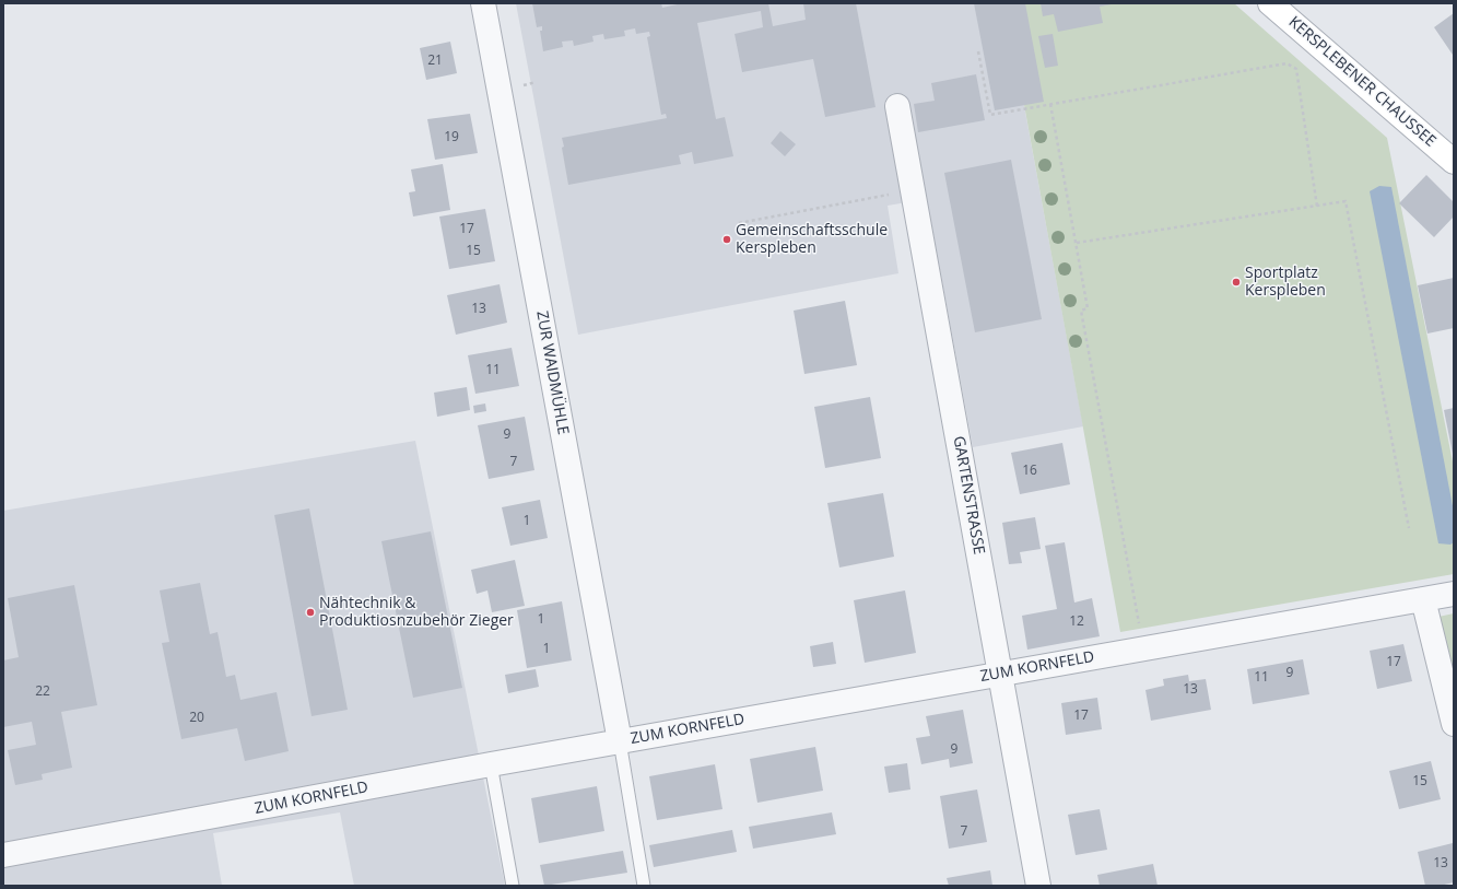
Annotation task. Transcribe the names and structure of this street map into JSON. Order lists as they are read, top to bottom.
{
  "streets": {
    "main road": ["KERSPLEBENER CHAUSSEE"],
    "street": ["ZUR WAIDMÜHLE", "GARTENSTRASSE", "ZUM KORNFELD"]
  },
  "crossings": [
    ["ZUR WAIDMÜHLE", "ZUM KORNFELD"],
    ["GARTENSTRASSE", "ZUM KORNFELD"]
  ],
  "places": ["Gemeinschaftsschule Kerspleben", "Sportplatz Kerspleben", "Nähtechnik & Produktiosnzubehör Zieger"],
  "house_numbers": [
    "21",
    "19",
    "17",
    "15",
    "13",
    "11",
    "9",
    "7",
    "16",
    "1",
    "1",
    "12",
    "1",
    "17",
    "9",
    "11",
    "13",
    "22",
    "17",
    "20",
    "9",
    "15",
    "7",
    "13"
  ]
}
